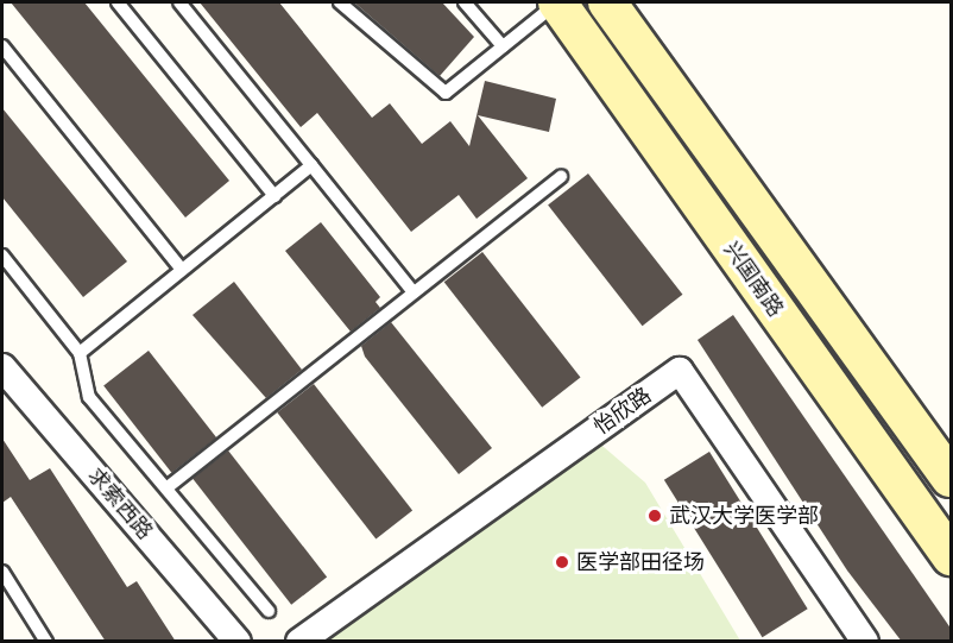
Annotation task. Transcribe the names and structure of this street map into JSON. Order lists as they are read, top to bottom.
{
  "streets": {
    "main road": ["兴国南路"],
    "street": ["怡欣路", "求索西路"]
  },
  "places": ["武汉大学医学部", "医学部田径场"]
}
